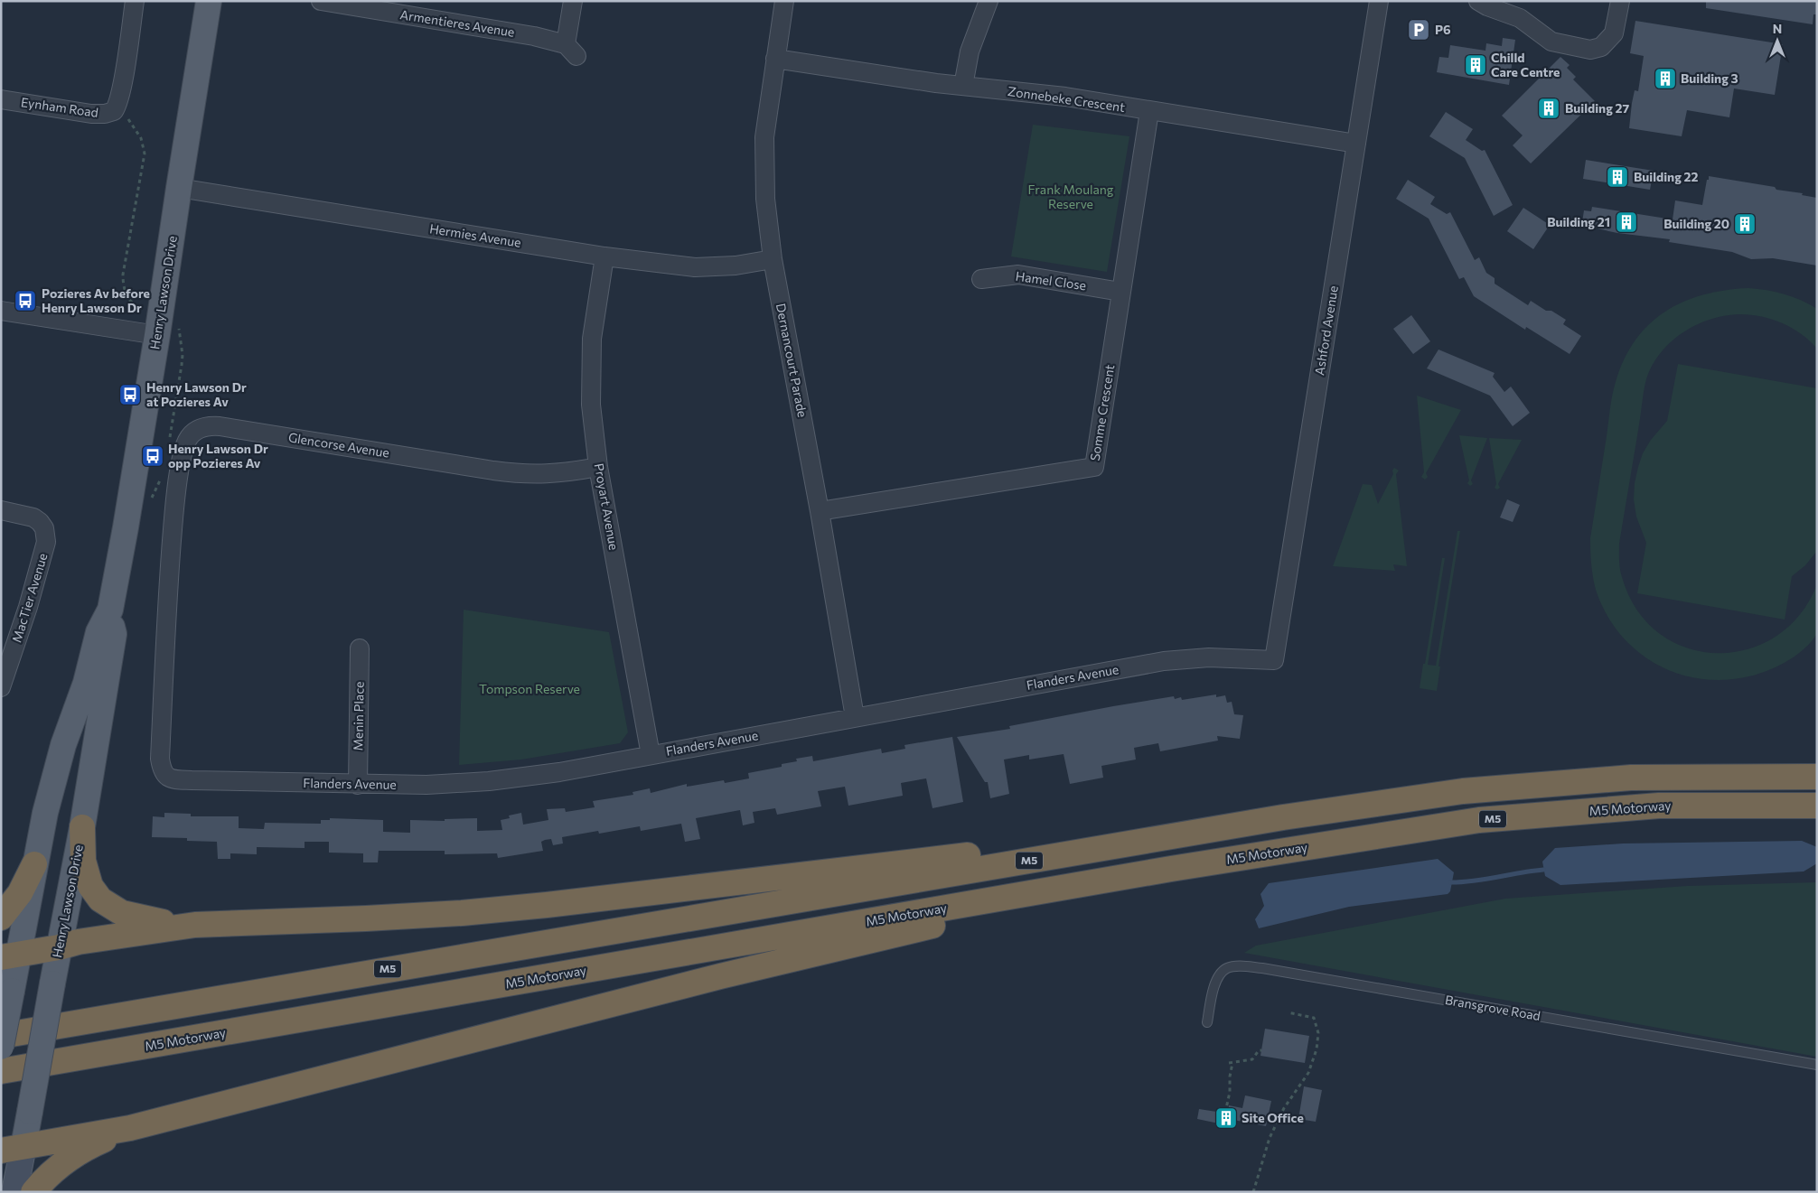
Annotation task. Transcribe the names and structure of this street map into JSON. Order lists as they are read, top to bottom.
{
  "streets": {
    "highway": ["M5 Motorway", "M5"],
    "main road": ["Henry Lawson Drive"],
    "street": [
      "Armentieres Avenue",
      "Zonnebeke Crescent",
      "Eynham Road",
      "Hermies Avenue",
      "Hamel Close",
      "Ashford Avenue",
      "Dernancourt Parade",
      "Somme Crescent",
      "Glencorse Avenue",
      "Proyart Avenue",
      "MacTier Avenue",
      "Flanders Avenue",
      "Menin Place"
    ],
    "lane": ["Bransgrove Road"]
  },
  "crossings": [
    ["Zonnebeke Crescent", "Ashford Avenue"],
    ["Zonnebeke Crescent", "Dernancourt Parade"],
    ["Zonnebeke Crescent", "Somme Crescent"],
    ["Hermies Avenue", "Henry Lawson Drive"],
    ["Hermies Avenue", "Dernancourt Parade"],
    ["Hermies Avenue", "Proyart Avenue"],
    ["Hamel Close", "Somme Crescent"],
    ["Ashford Avenue", "Flanders Avenue"],
    ["Dernancourt Parade", "Somme Crescent"],
    ["Dernancourt Parade", "Flanders Avenue"],
    ["Glencorse Avenue", "Proyart Avenue"],
    ["Glencorse Avenue", "Flanders Avenue"],
    ["Proyart Avenue", "Flanders Avenue"],
    ["Flanders Avenue", "Menin Place"]
  ],
  "parks": ["Frank Moulang Reserve", "Tompson Reserve"],
  "places": {
    "parking": ["P6"],
    "building": [
      "Chilld Care Centre",
      "Building 3",
      "Building 27",
      "Building 22",
      "Building 21",
      "Building 20",
      "Site Office"
    ],
    "bus stop": ["Pozieres Av before Henry Lawson Dr", "Henry Lawson Dr at Pozieres Av", "Henry Lawson Dr opp Pozieres Av"]
  },
  "north": "top"
}
